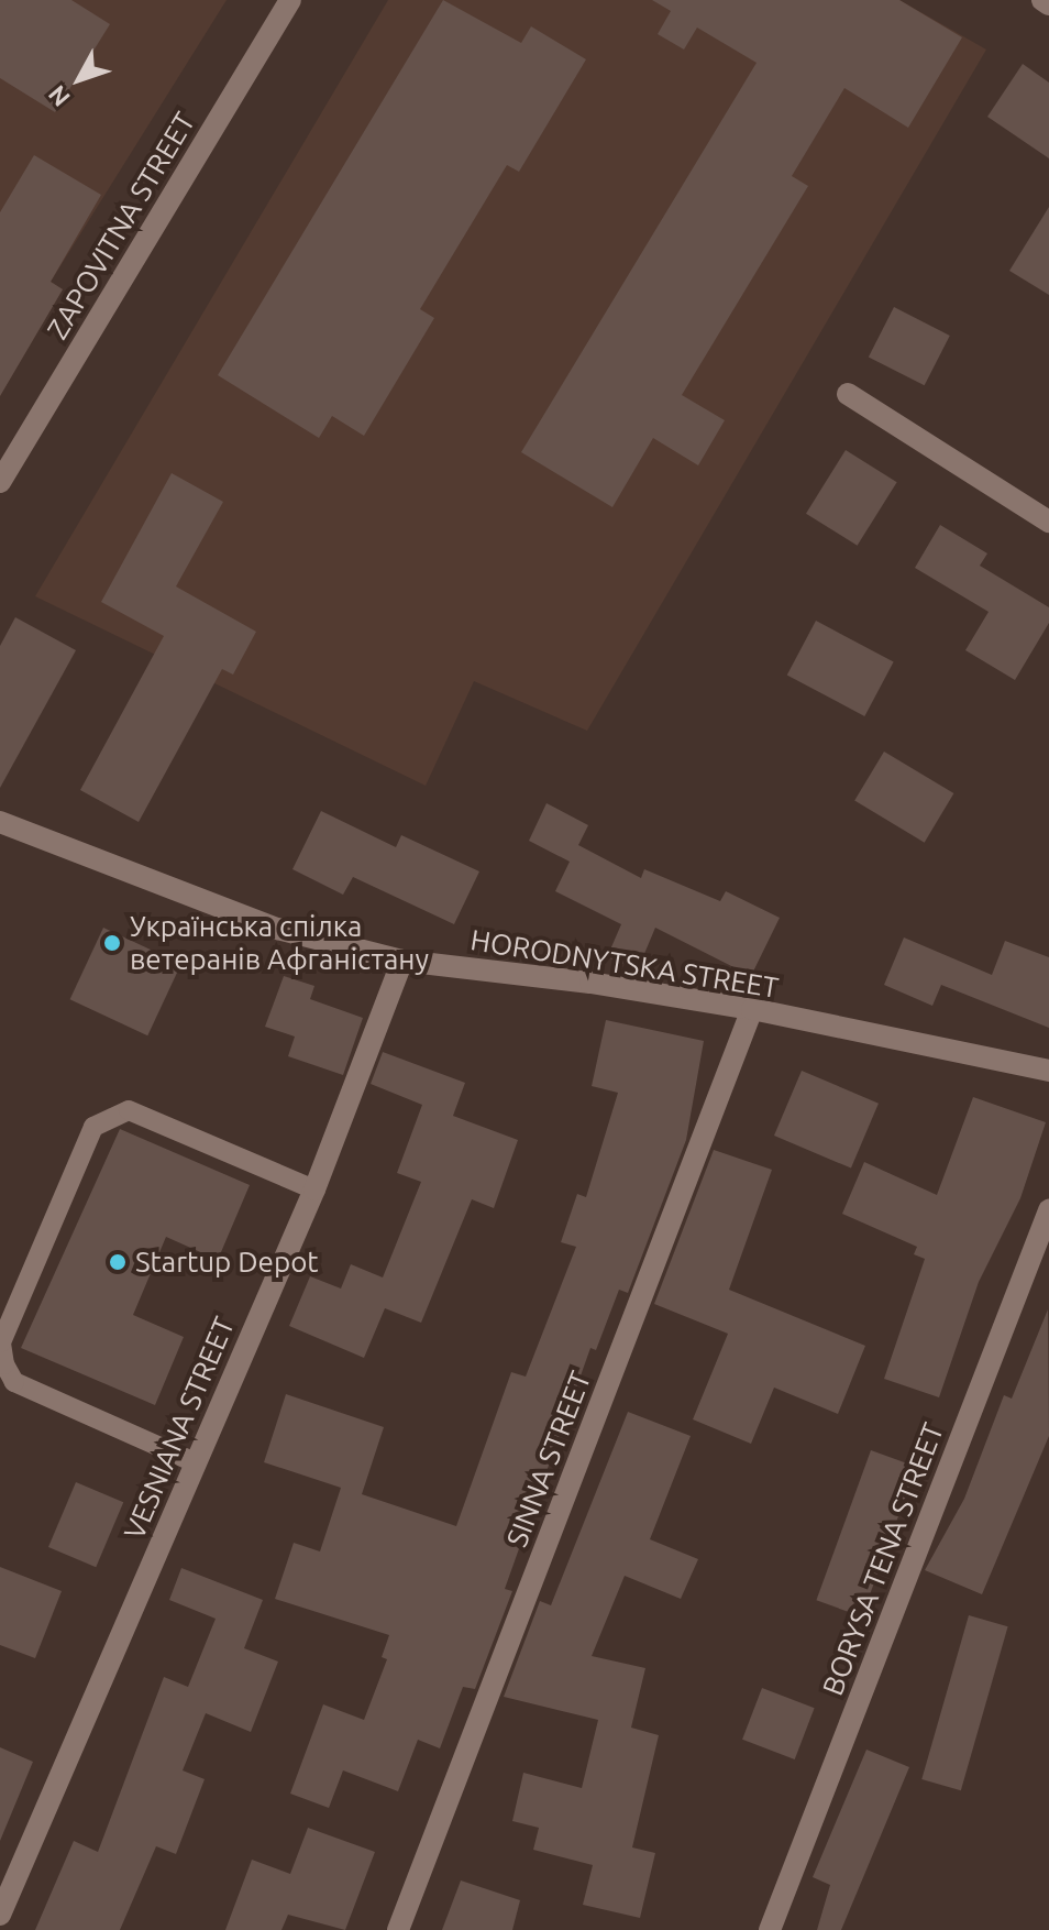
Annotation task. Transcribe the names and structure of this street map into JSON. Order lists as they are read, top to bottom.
{
  "streets": {
    "street": [
      "ZAPOVITNA STREET",
      "HORODNYTSKA STREET",
      "VESNIANA STREET",
      "SINNA STREET",
      "BORYSA TENA STREET"
    ]
  },
  "crossings": [
    ["HORODNYTSKA STREET", "VESNIANA STREET"],
    ["HORODNYTSKA STREET", "SINNA STREET"]
  ],
  "places": ["Українська спілка ветеранів Афганістану", "Startup Depot"],
  "north": "bottom left"
}
